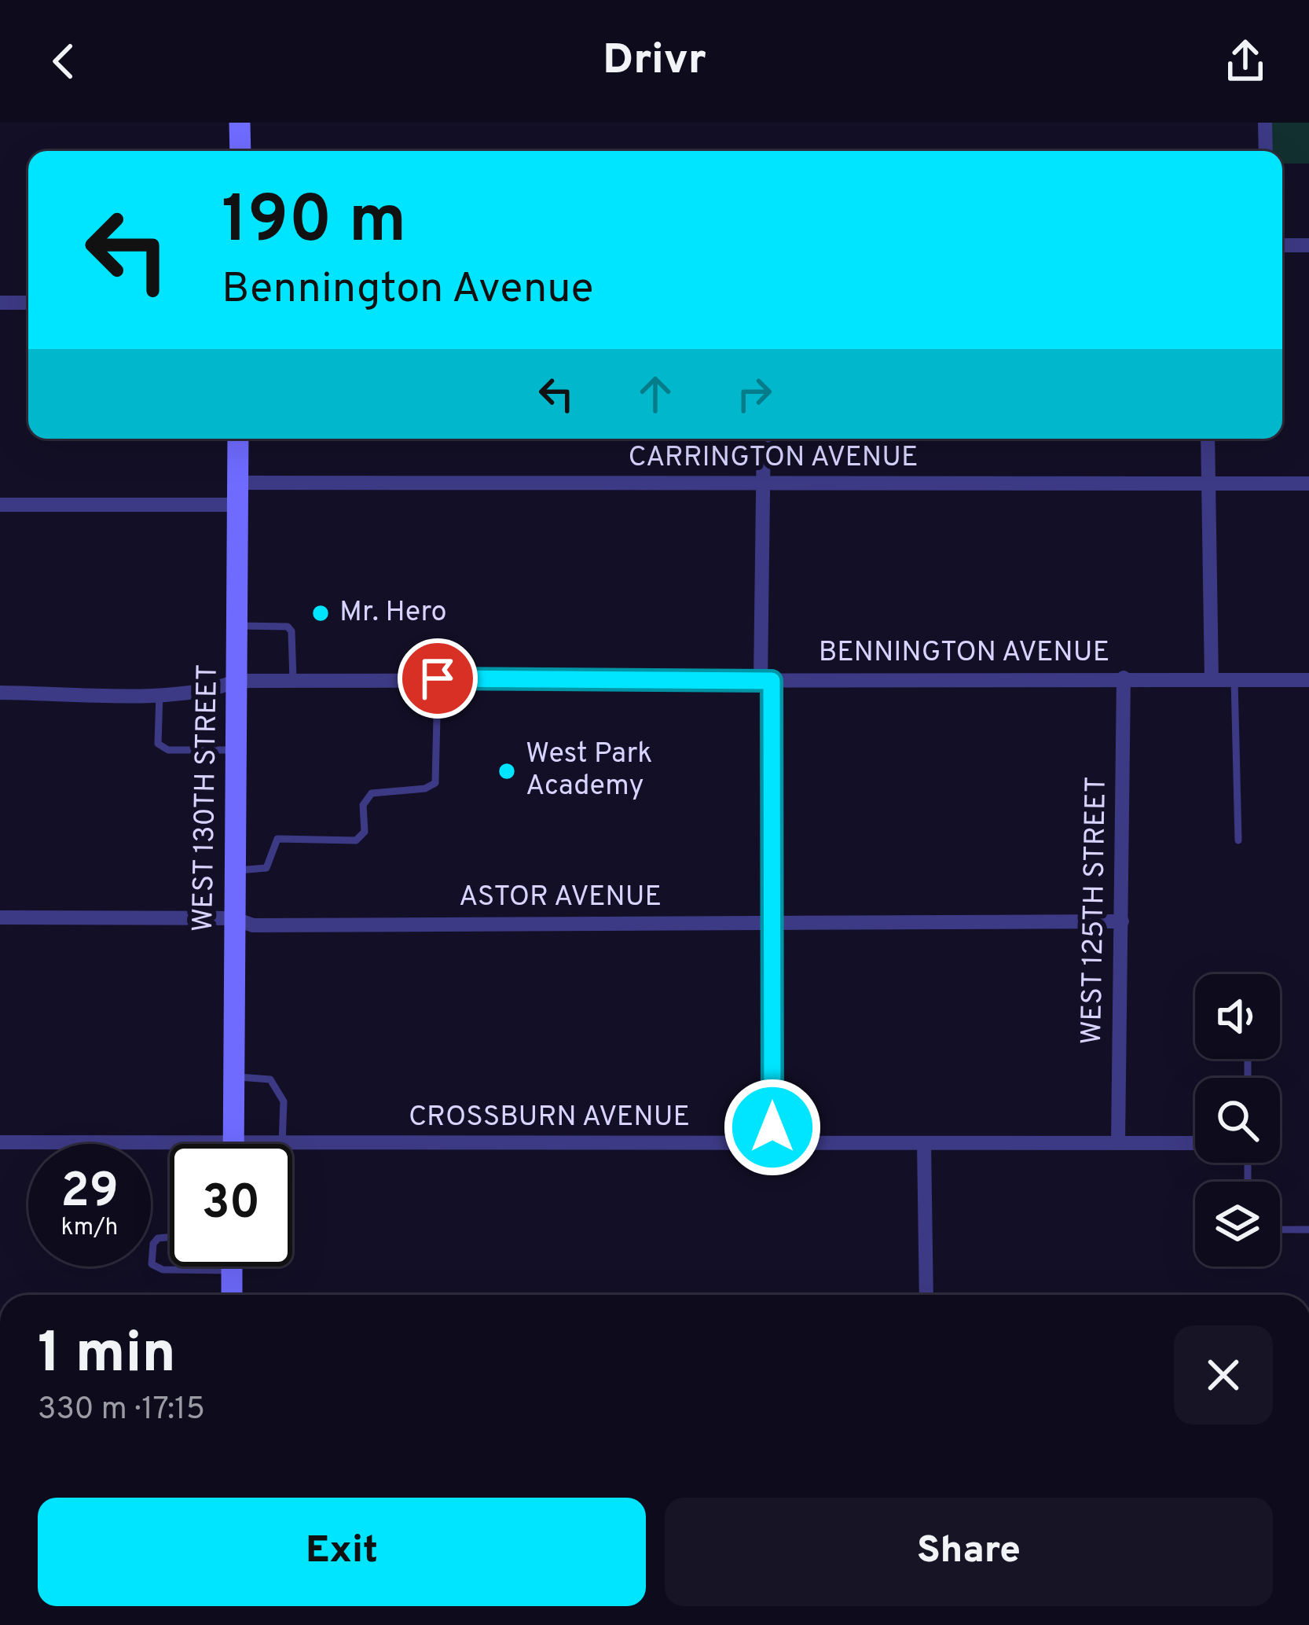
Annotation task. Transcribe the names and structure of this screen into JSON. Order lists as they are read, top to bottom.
{
  "streets": {
    "main road": ["WEST 130TH STREET"],
    "street": [
      "CARRINGTON AVENUE",
      "BENNINGTON AVENUE",
      "ASTOR AVENUE",
      "WEST 125TH STREET",
      "CROSSBURN AVENUE"
    ]
  },
  "crossings": [
    ["CARRINGTON AVENUE", "WEST 130TH STREET"],
    ["BENNINGTON AVENUE", "WEST 130TH STREET"],
    ["BENNINGTON AVENUE", "WEST 125TH STREET"],
    ["WEST 130TH STREET", "ASTOR AVENUE"],
    ["ASTOR AVENUE", "WEST 125TH STREET"],
    ["WEST 125TH STREET", "CROSSBURN AVENUE"]
  ],
  "places": ["Mr. Hero", "West Park Academy"],
  "page": {
    "header": "Drivr",
    "turn": ["190 m", "Bennington Avenue"],
    "speed": "29 km/h",
    "limit": "30",
    "heading": ["1 min", "330 m · 17:15"],
    "buttons": ["Exit", "Share"]
  }
}
